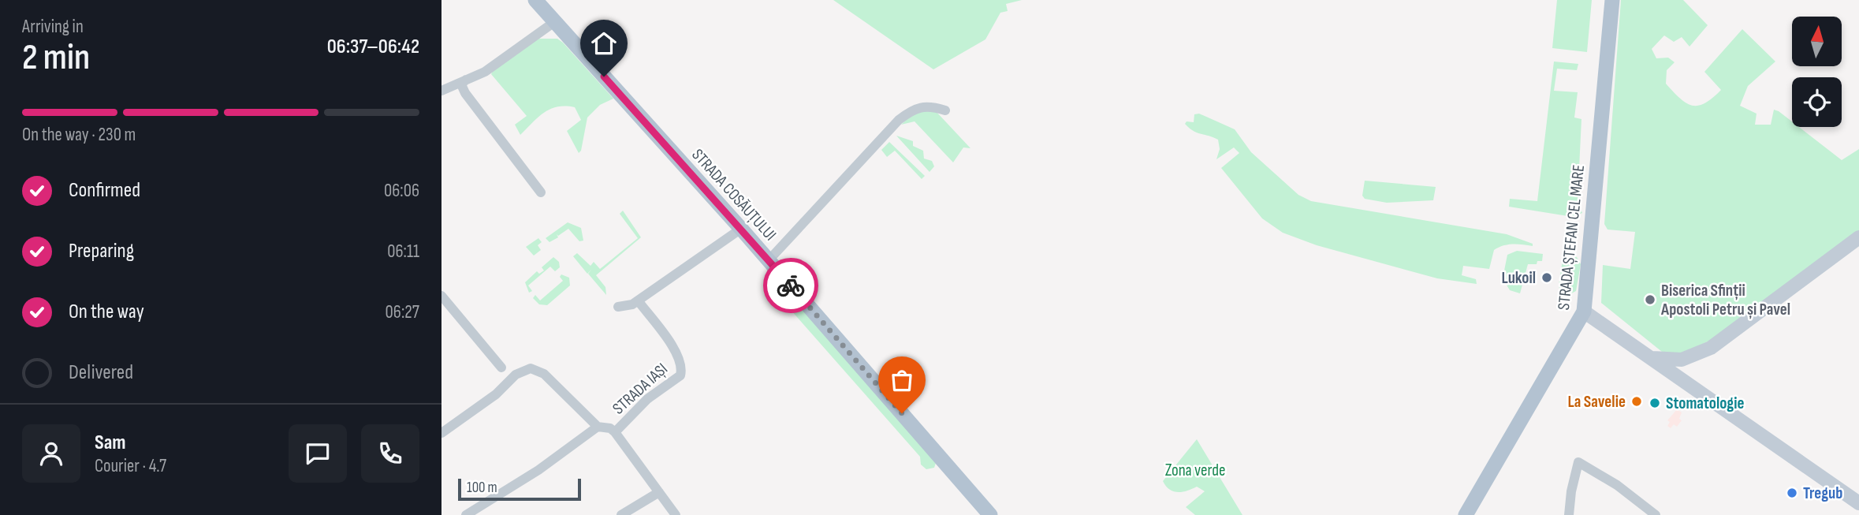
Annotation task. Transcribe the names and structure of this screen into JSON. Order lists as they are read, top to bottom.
{
  "streets": {
    "main road": ["STRADA COSĂUȚULUI", "STRADA ȘTEFAN CEL MARE"],
    "street": ["STRADA IAȘI"]
  },
  "parks": ["Zona verde"],
  "places": [
    "Lukoil",
    "Biserica Sfinții Apostoli Petru și Pavel",
    "La Savelie",
    "Stomatologie",
    "Tregub"
  ],
  "scale_bar": "100 m",
  "north": "top",
  "page": {
    "heading": ["2 min", "Arriving in", "06:37–06:42"],
    "panel": ["Sam", "Courier · 4.7"],
    "bar": "On the way · 230 m",
    "list": [
      ["Confirmed", "06:06"],
      ["Preparing", "06:11"],
      ["On the way", "06:27"],
      "Delivered"
    ],
    "scale": "100 m"
  }
}
